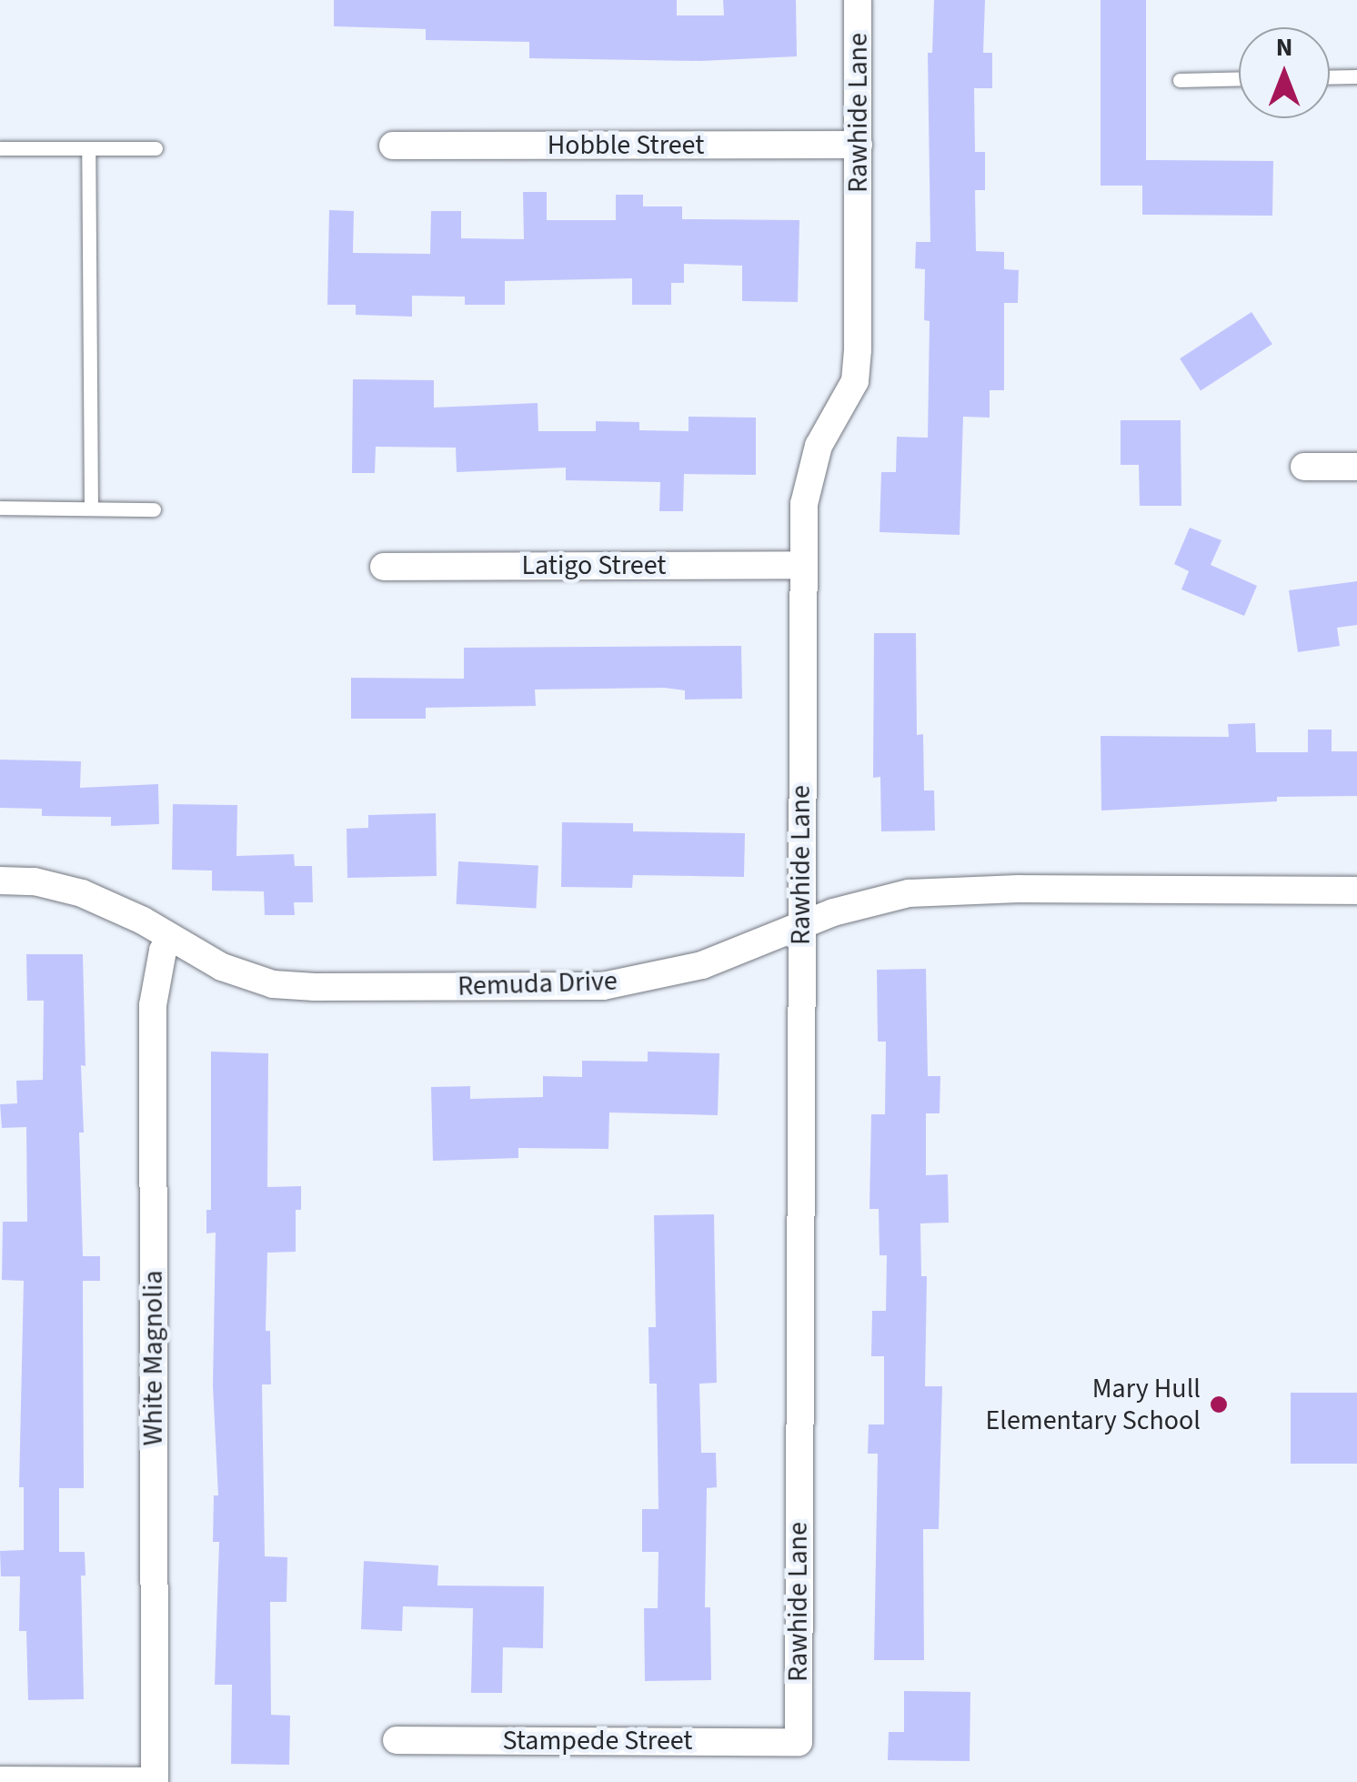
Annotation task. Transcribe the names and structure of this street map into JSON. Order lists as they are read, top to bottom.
{
  "streets": {
    "street": [
      "Rawhide Lane",
      "Hobble Street",
      "Latigo Street",
      "Remuda Drive",
      "White Magnolia",
      "Stampede Street"
    ]
  },
  "crossings": [
    ["Rawhide Lane", "Hobble Street"],
    ["Rawhide Lane", "Latigo Street"],
    ["Rawhide Lane", "Remuda Drive"],
    ["Rawhide Lane", "Stampede Street"],
    ["Remuda Drive", "White Magnolia"]
  ],
  "places": ["Mary Hull Elementary School"],
  "north": "top"
}
